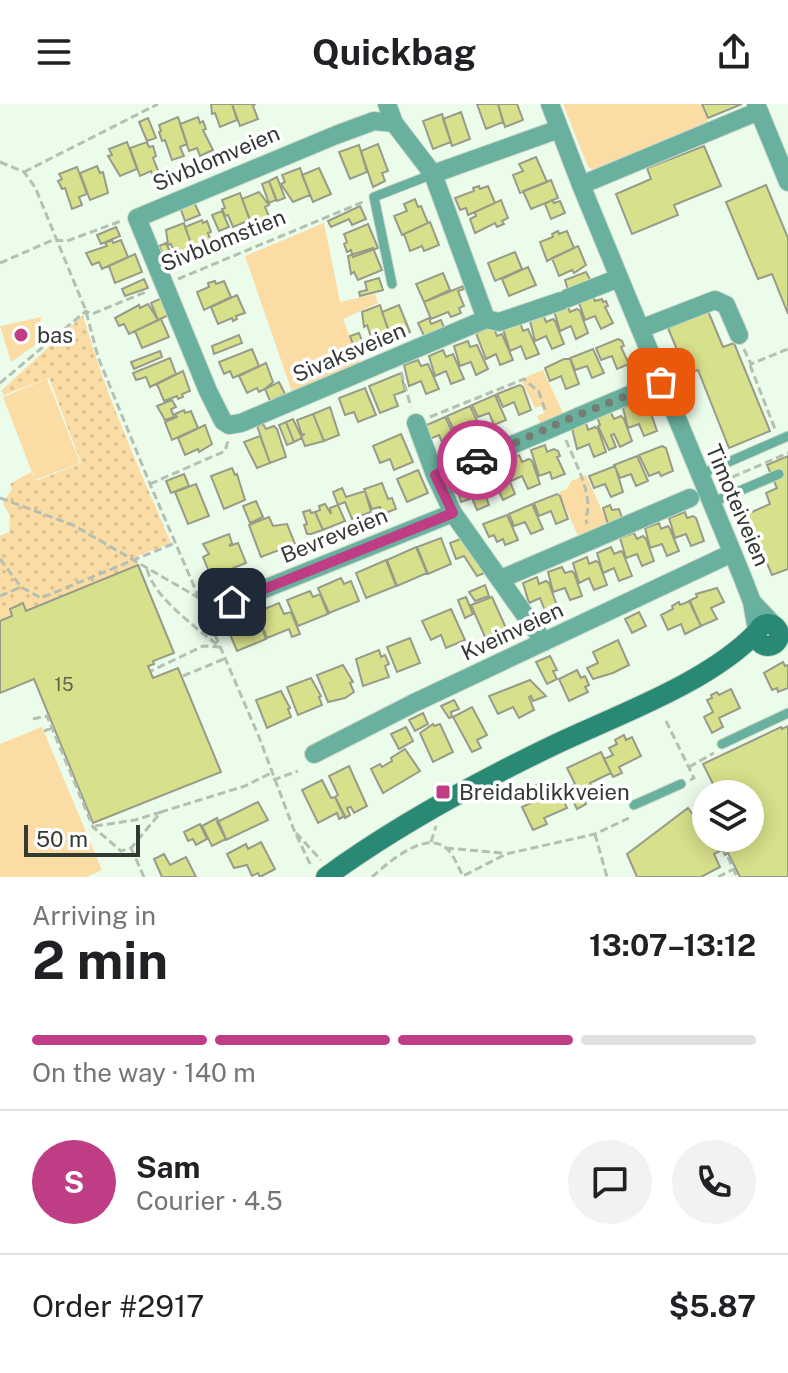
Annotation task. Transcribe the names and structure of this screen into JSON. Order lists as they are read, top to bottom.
{
  "streets": {
    "street": [
      "Sivblomveien",
      "Sivaksveien",
      "Timoteiveien",
      "Bevreveien",
      "Kveinveien"
    ],
    "path": ["Sivblomstien"]
  },
  "crossings": [
    ["Sivblomveien", "Sivblomstien"],
    ["Sivblomveien", "Sivaksveien"],
    ["Sivaksveien", "Timoteiveien"],
    ["Timoteiveien", "Kveinveien"]
  ],
  "places": {
    "other": ["bas"],
    "transit": ["Breidablikkveien"]
  },
  "house_numbers": ["15"],
  "scale_bar": "50 m",
  "page": {
    "header": "Quickbag",
    "scale": "50 m",
    "heading": ["2 min", "Arriving in", "13:07–13:12"],
    "panel": [
      "Sam",
      "Courier · 4.5",
      "Order #2917",
      "$5.87"
    ],
    "bar": "On the way · 140 m",
    "round": "S"
  }
}
